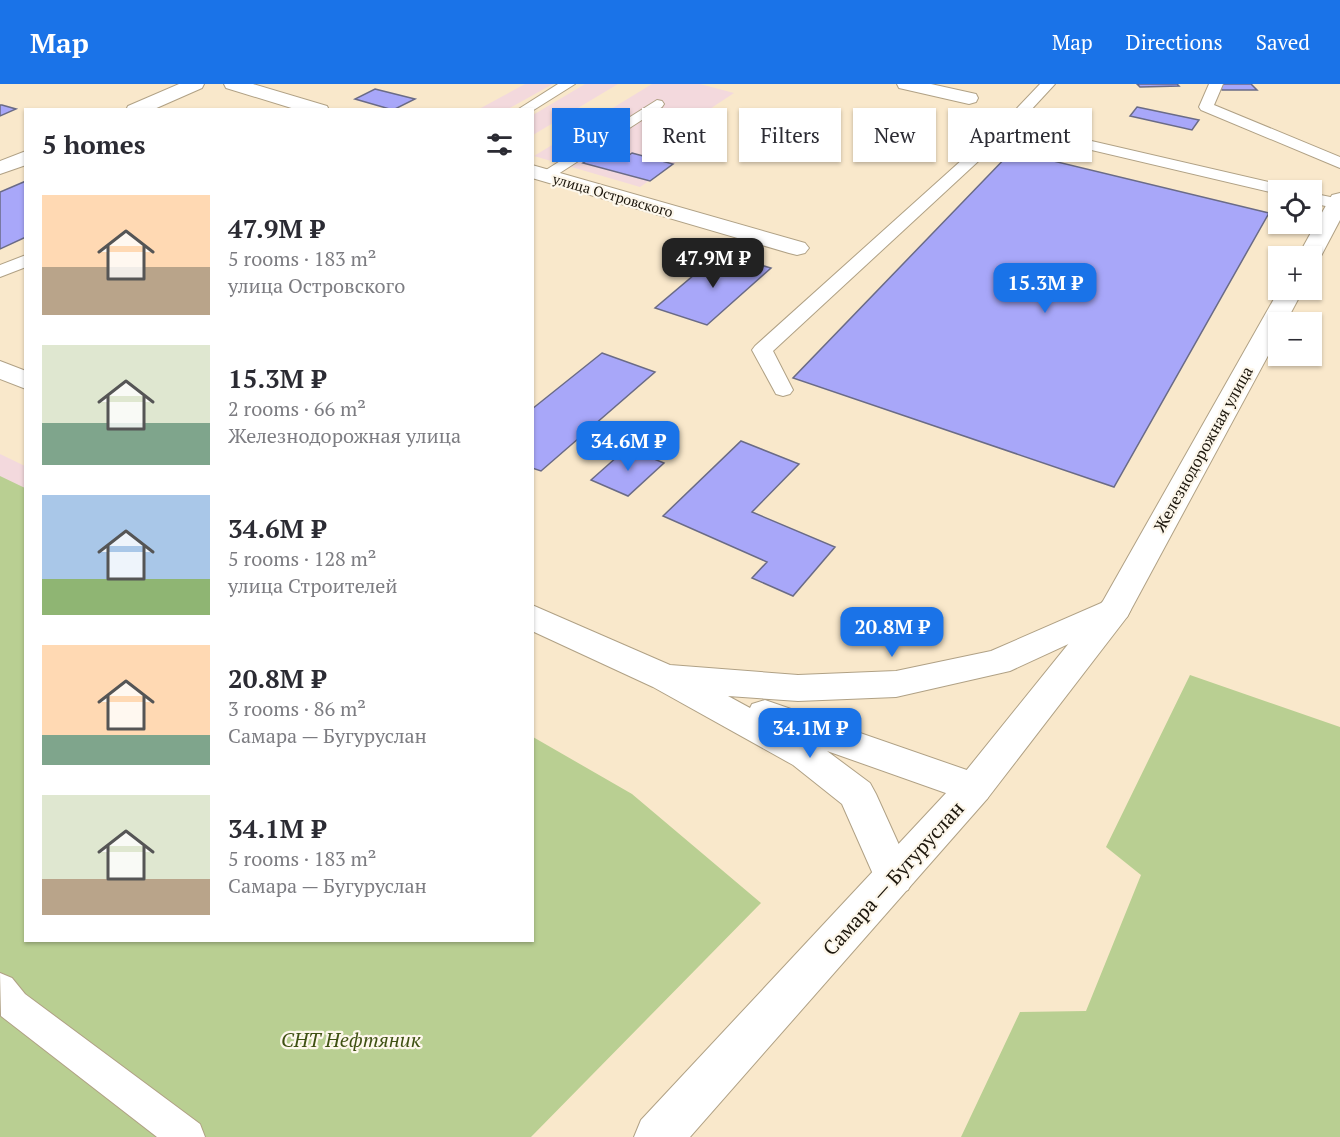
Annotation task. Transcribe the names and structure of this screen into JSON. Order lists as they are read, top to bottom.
{
  "streets": {
    "street": ["улица Островского", "Железнодорожная улица", "Самара — Бугуруслан"]
  },
  "crossings": [
    ["Железнодорожная улица", "Самара — Бугуруслан"]
  ],
  "parks": ["СНТ Нефтяник"],
  "page": {
    "header": "Map",
    "nav": ["Map", "Directions", "Saved"],
    "chip": [
      "Buy",
      "Rent",
      "Filters",
      "New",
      "Apartment"
    ],
    "heading": "5 homes",
    "map_buttons": ["+", "−"],
    "list": [
      {
        "name": "47.9M ₽",
        "note": "5 rooms · 183 m² · улица Островского"
      },
      {
        "name": "15.3M ₽",
        "note": "2 rooms · 66 m² · Железнодорожная улица"
      },
      {
        "name": "34.6M ₽",
        "note": "5 rooms · 128 m² · улица Строителей"
      },
      {
        "name": "20.8M ₽",
        "note": "3 rooms · 86 m² · Самара — Бугуруслан"
      },
      {
        "name": "34.1M ₽",
        "note": "5 rooms · 183 m² · Самара — Бугуруслан"
      }
    ],
    "price": [
      "47.9M ₽",
      "15.3M ₽",
      "34.6M ₽",
      "20.8M ₽",
      "34.1M ₽"
    ]
  }
}
